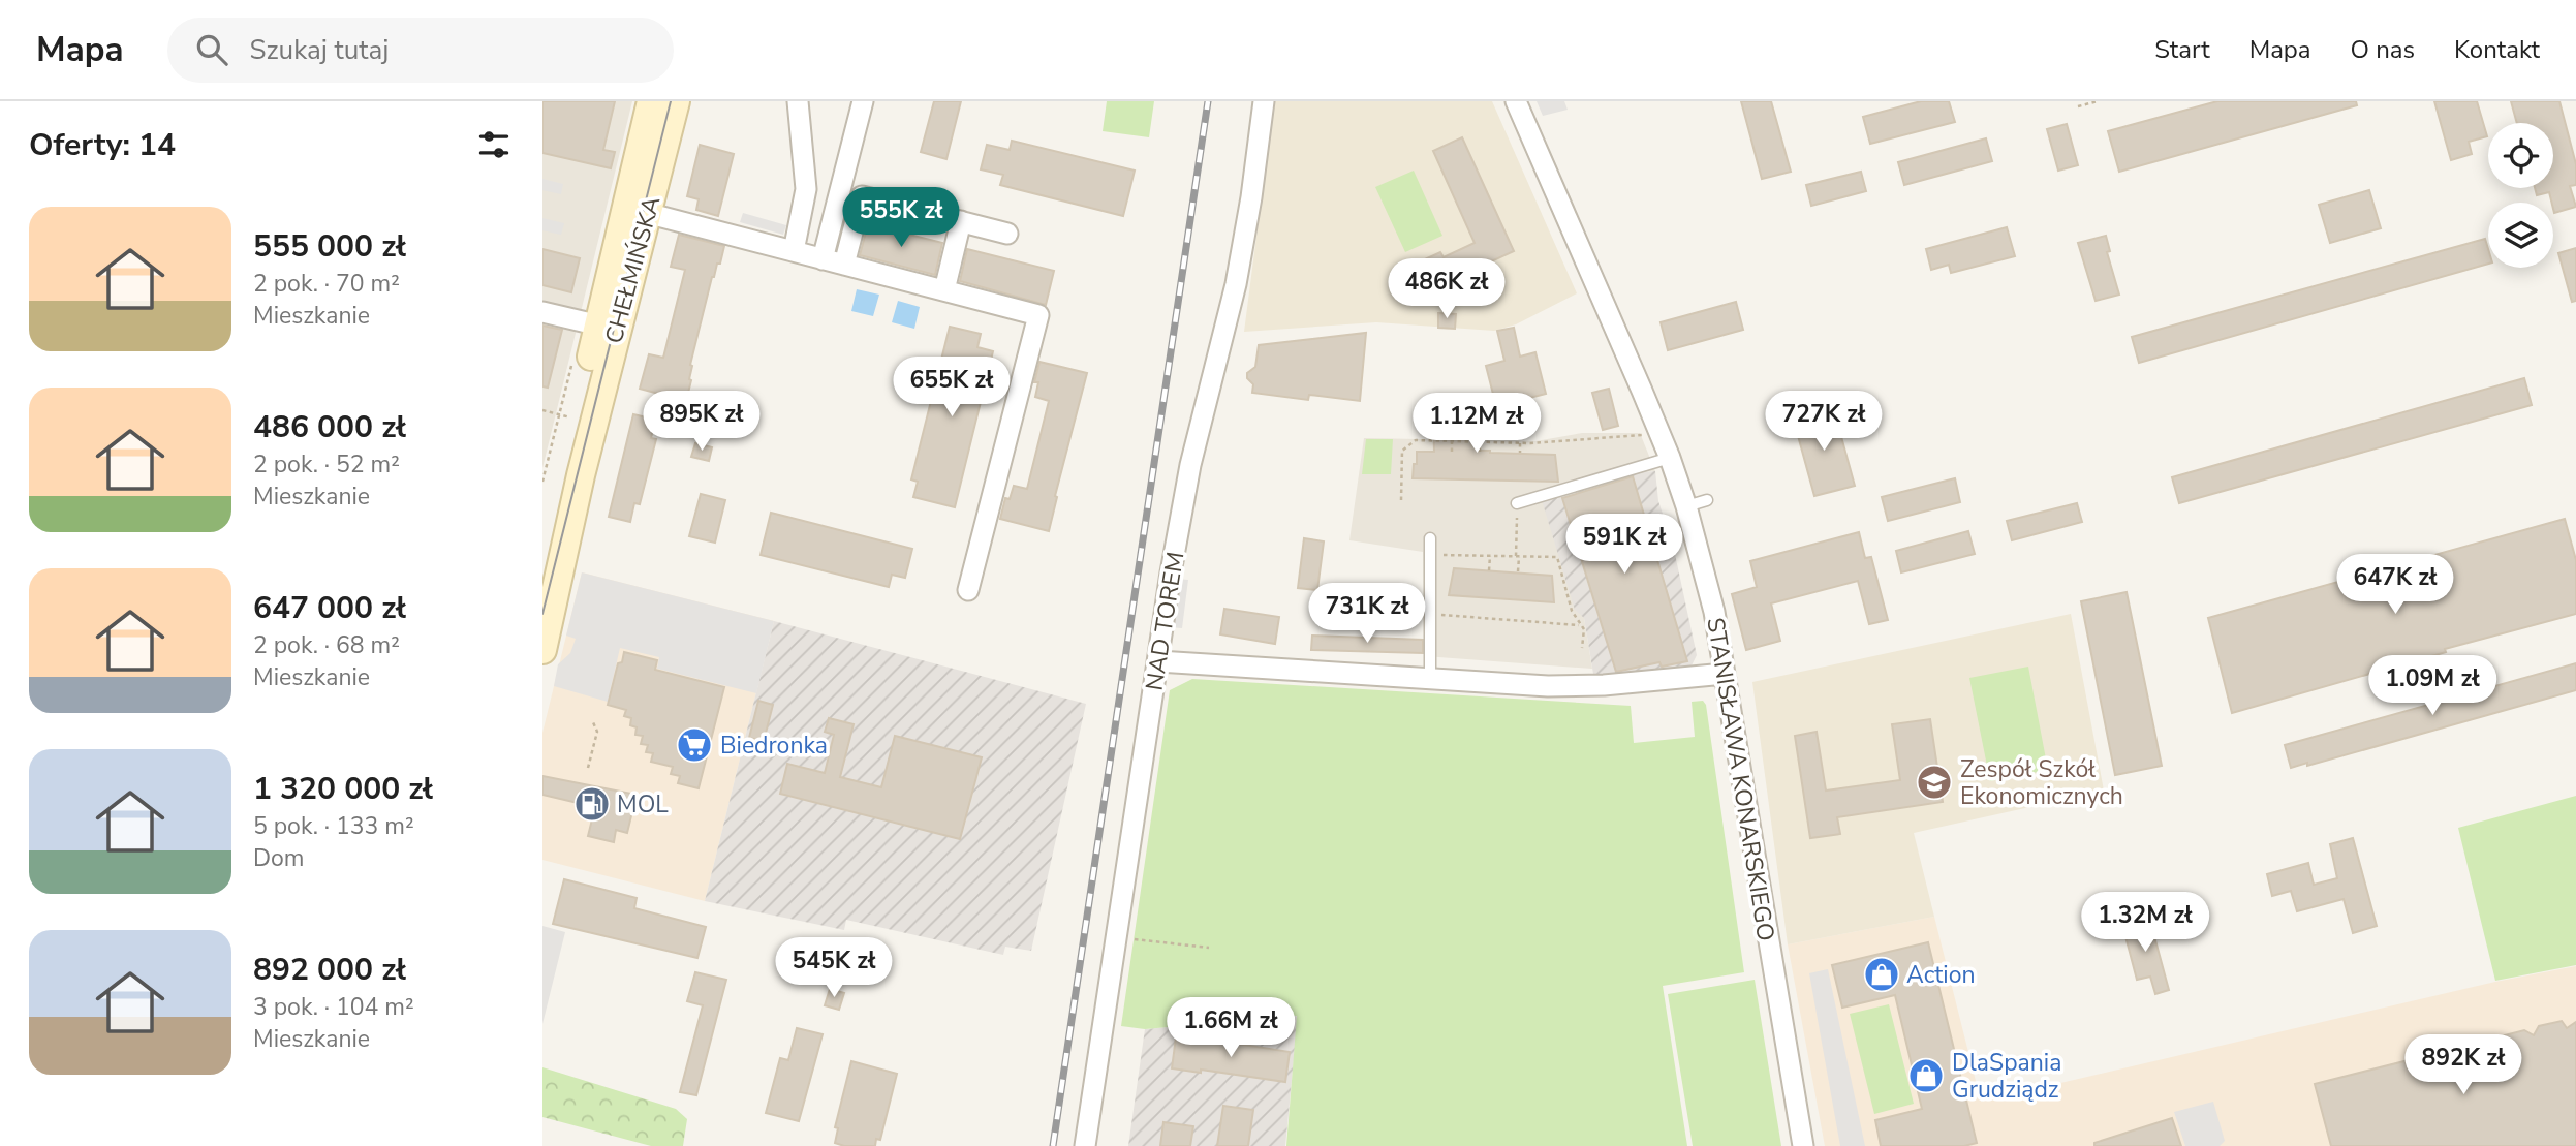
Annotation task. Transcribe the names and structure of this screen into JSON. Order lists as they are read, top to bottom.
{
  "streets": {
    "main road": ["CHEŁMIŃSKA"],
    "street": ["NAD TOREM", "STANISŁAWA KONARSKIEGO"]
  },
  "places": {
    "supermarket": ["Biedronka"],
    "school or university": ["Zespół Szkół Ekonomicznych"],
    "fuel station": ["MOL"],
    "shop": ["Action", "DlaSpania Grudziądz"]
  },
  "page": {
    "header": "Mapa",
    "search": "Szukaj tutaj",
    "nav": [
      "Start",
      "Mapa",
      "O nas",
      "Kontakt"
    ],
    "heading": "Oferty: 14",
    "price": [
      "555K zł",
      "486K zł",
      "655K zł",
      "895K zł",
      "727K zł",
      "1.12M zł",
      "591K zł",
      "647K zł",
      "731K zł",
      "1.09M zł",
      "1.32M zł",
      "545K zł",
      "1.66M zł",
      "892K zł"
    ],
    "list": [
      {
        "name": "555 000 zł",
        "note": "2 pok. · 70 m² · Mieszkanie"
      },
      {
        "name": "486 000 zł",
        "note": "2 pok. · 52 m² · Mieszkanie"
      },
      {
        "name": "647 000 zł",
        "note": "2 pok. · 68 m² · Mieszkanie"
      },
      {
        "name": "1 320 000 zł",
        "note": "5 pok. · 133 m² · Dom"
      },
      {
        "name": "892 000 zł",
        "note": "3 pok. · 104 m² · Mieszkanie"
      }
    ]
  }
}
